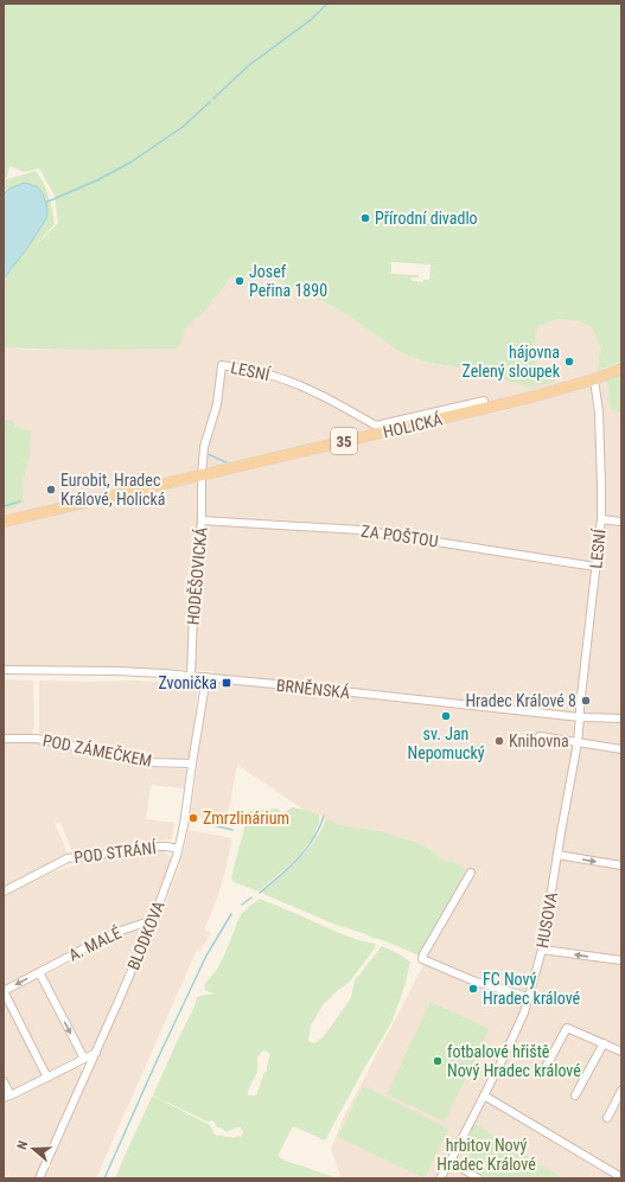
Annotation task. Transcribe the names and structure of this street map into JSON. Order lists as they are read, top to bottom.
{
  "streets": {
    "main road": ["HOLICKÁ", "35"],
    "street": [
      "LESNÍ",
      "ZA POŠTOU",
      "HODĚŠOVICKÁ",
      "BRNĚNSKÁ",
      "POD ZÁMEČKEM",
      "POD STRÁNÍ",
      "HUSOVA",
      "BLODKOVA",
      "A. MALÉ"
    ]
  },
  "crossings": [
    ["LESNÍ", "HOLICKÁ"],
    ["LESNÍ", "ZA POŠTOU"],
    ["LESNÍ", "HODĚŠOVICKÁ"],
    ["LESNÍ", "BRNĚNSKÁ"],
    ["LESNÍ", "HUSOVA"],
    ["HOLICKÁ", "HODĚŠOVICKÁ"],
    ["ZA POŠTOU", "HODĚŠOVICKÁ"],
    ["HODĚŠOVICKÁ", "BRNĚNSKÁ"],
    ["BRNĚNSKÁ", "HUSOVA"],
    ["BRNĚNSKÁ", "BLODKOVA"],
    ["POD ZÁMEČKEM", "BLODKOVA"],
    ["POD STRÁNÍ", "BLODKOVA"],
    ["BLODKOVA", "A. MALÉ"]
  ],
  "parks": ["hrbitov Nový Hradec Králové"],
  "places": {
    "other": [
      "Přírodní divadlo",
      "Josef Peřina 1890",
      "hájovna Zelený sloupek",
      "Eurobit, Hradec Králové, Holická",
      "Hradec Králové 8",
      "sv. Jan Nepomucký",
      "Knihovna",
      "Zmrzlinárium",
      "FC Nový Hradec králové",
      "fotbalové hřiště Nový Hradec králové"
    ],
    "transit": ["Zvonička"]
  },
  "north": "left"
}
